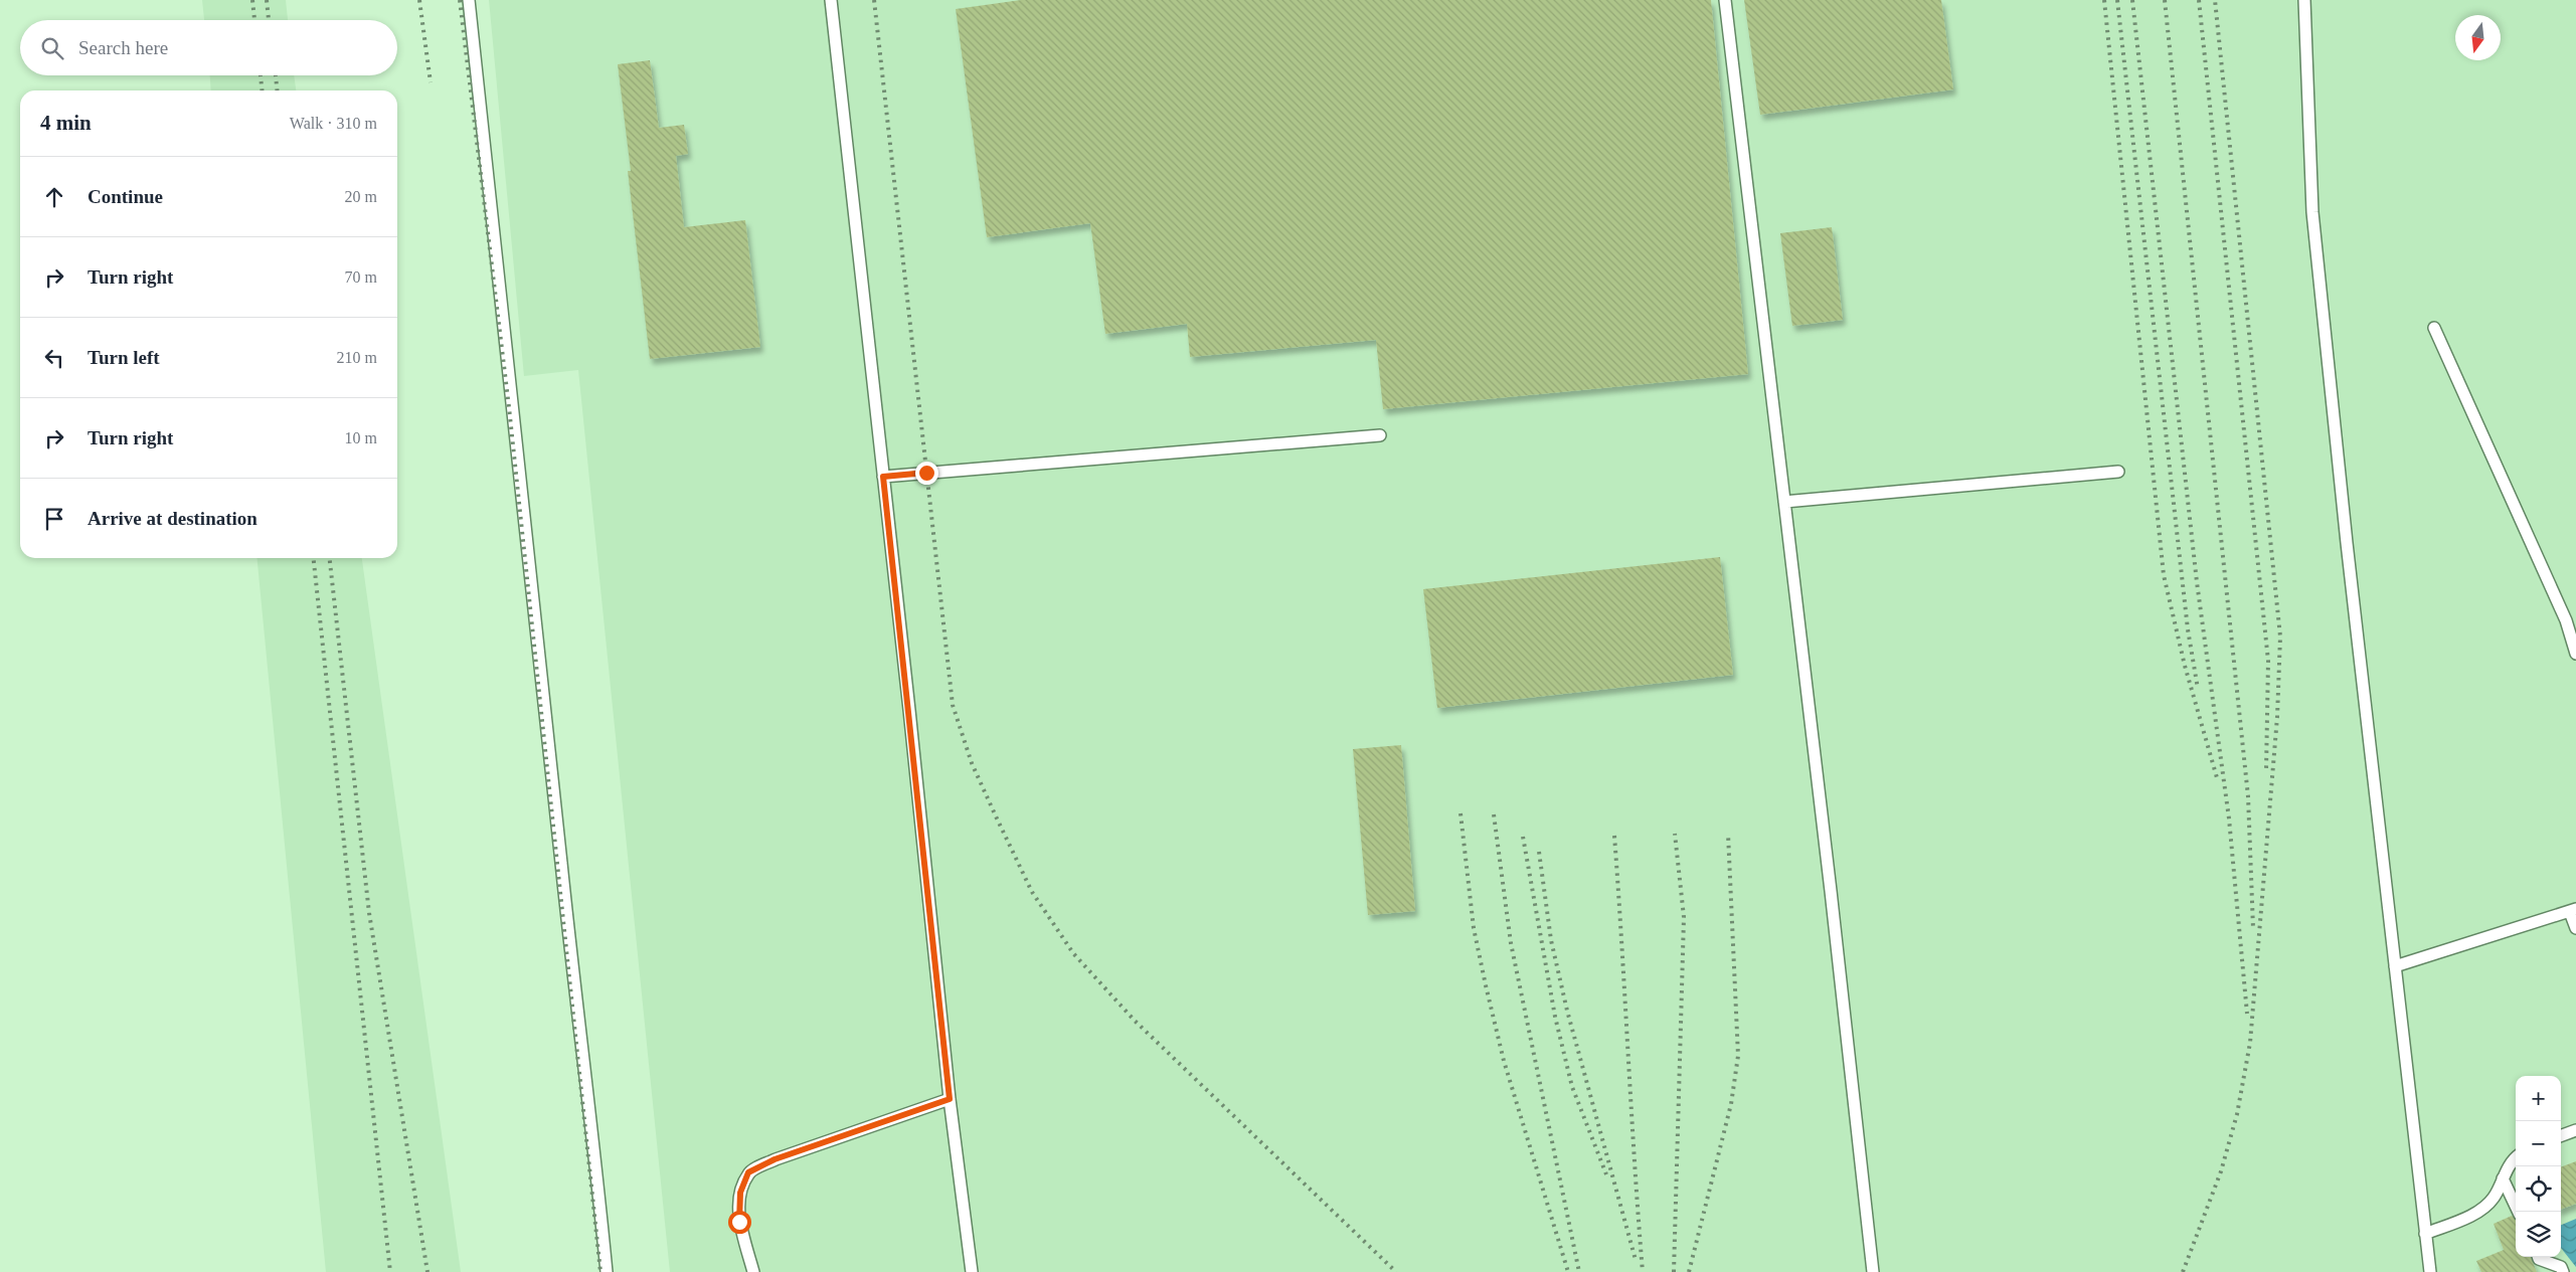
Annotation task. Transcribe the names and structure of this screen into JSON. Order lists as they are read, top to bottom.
{
  "north": "bottom",
  "page": {
    "search": "Search here",
    "heading": ["4 min", "Walk · 310 m"],
    "list": [
      ["Continue", "20 m"],
      ["Turn right", "70 m"],
      ["Turn left", "210 m"],
      ["Turn right", "10 m"],
      "Arrive at destination"
    ],
    "map_buttons": ["+", "−"]
  }
}
